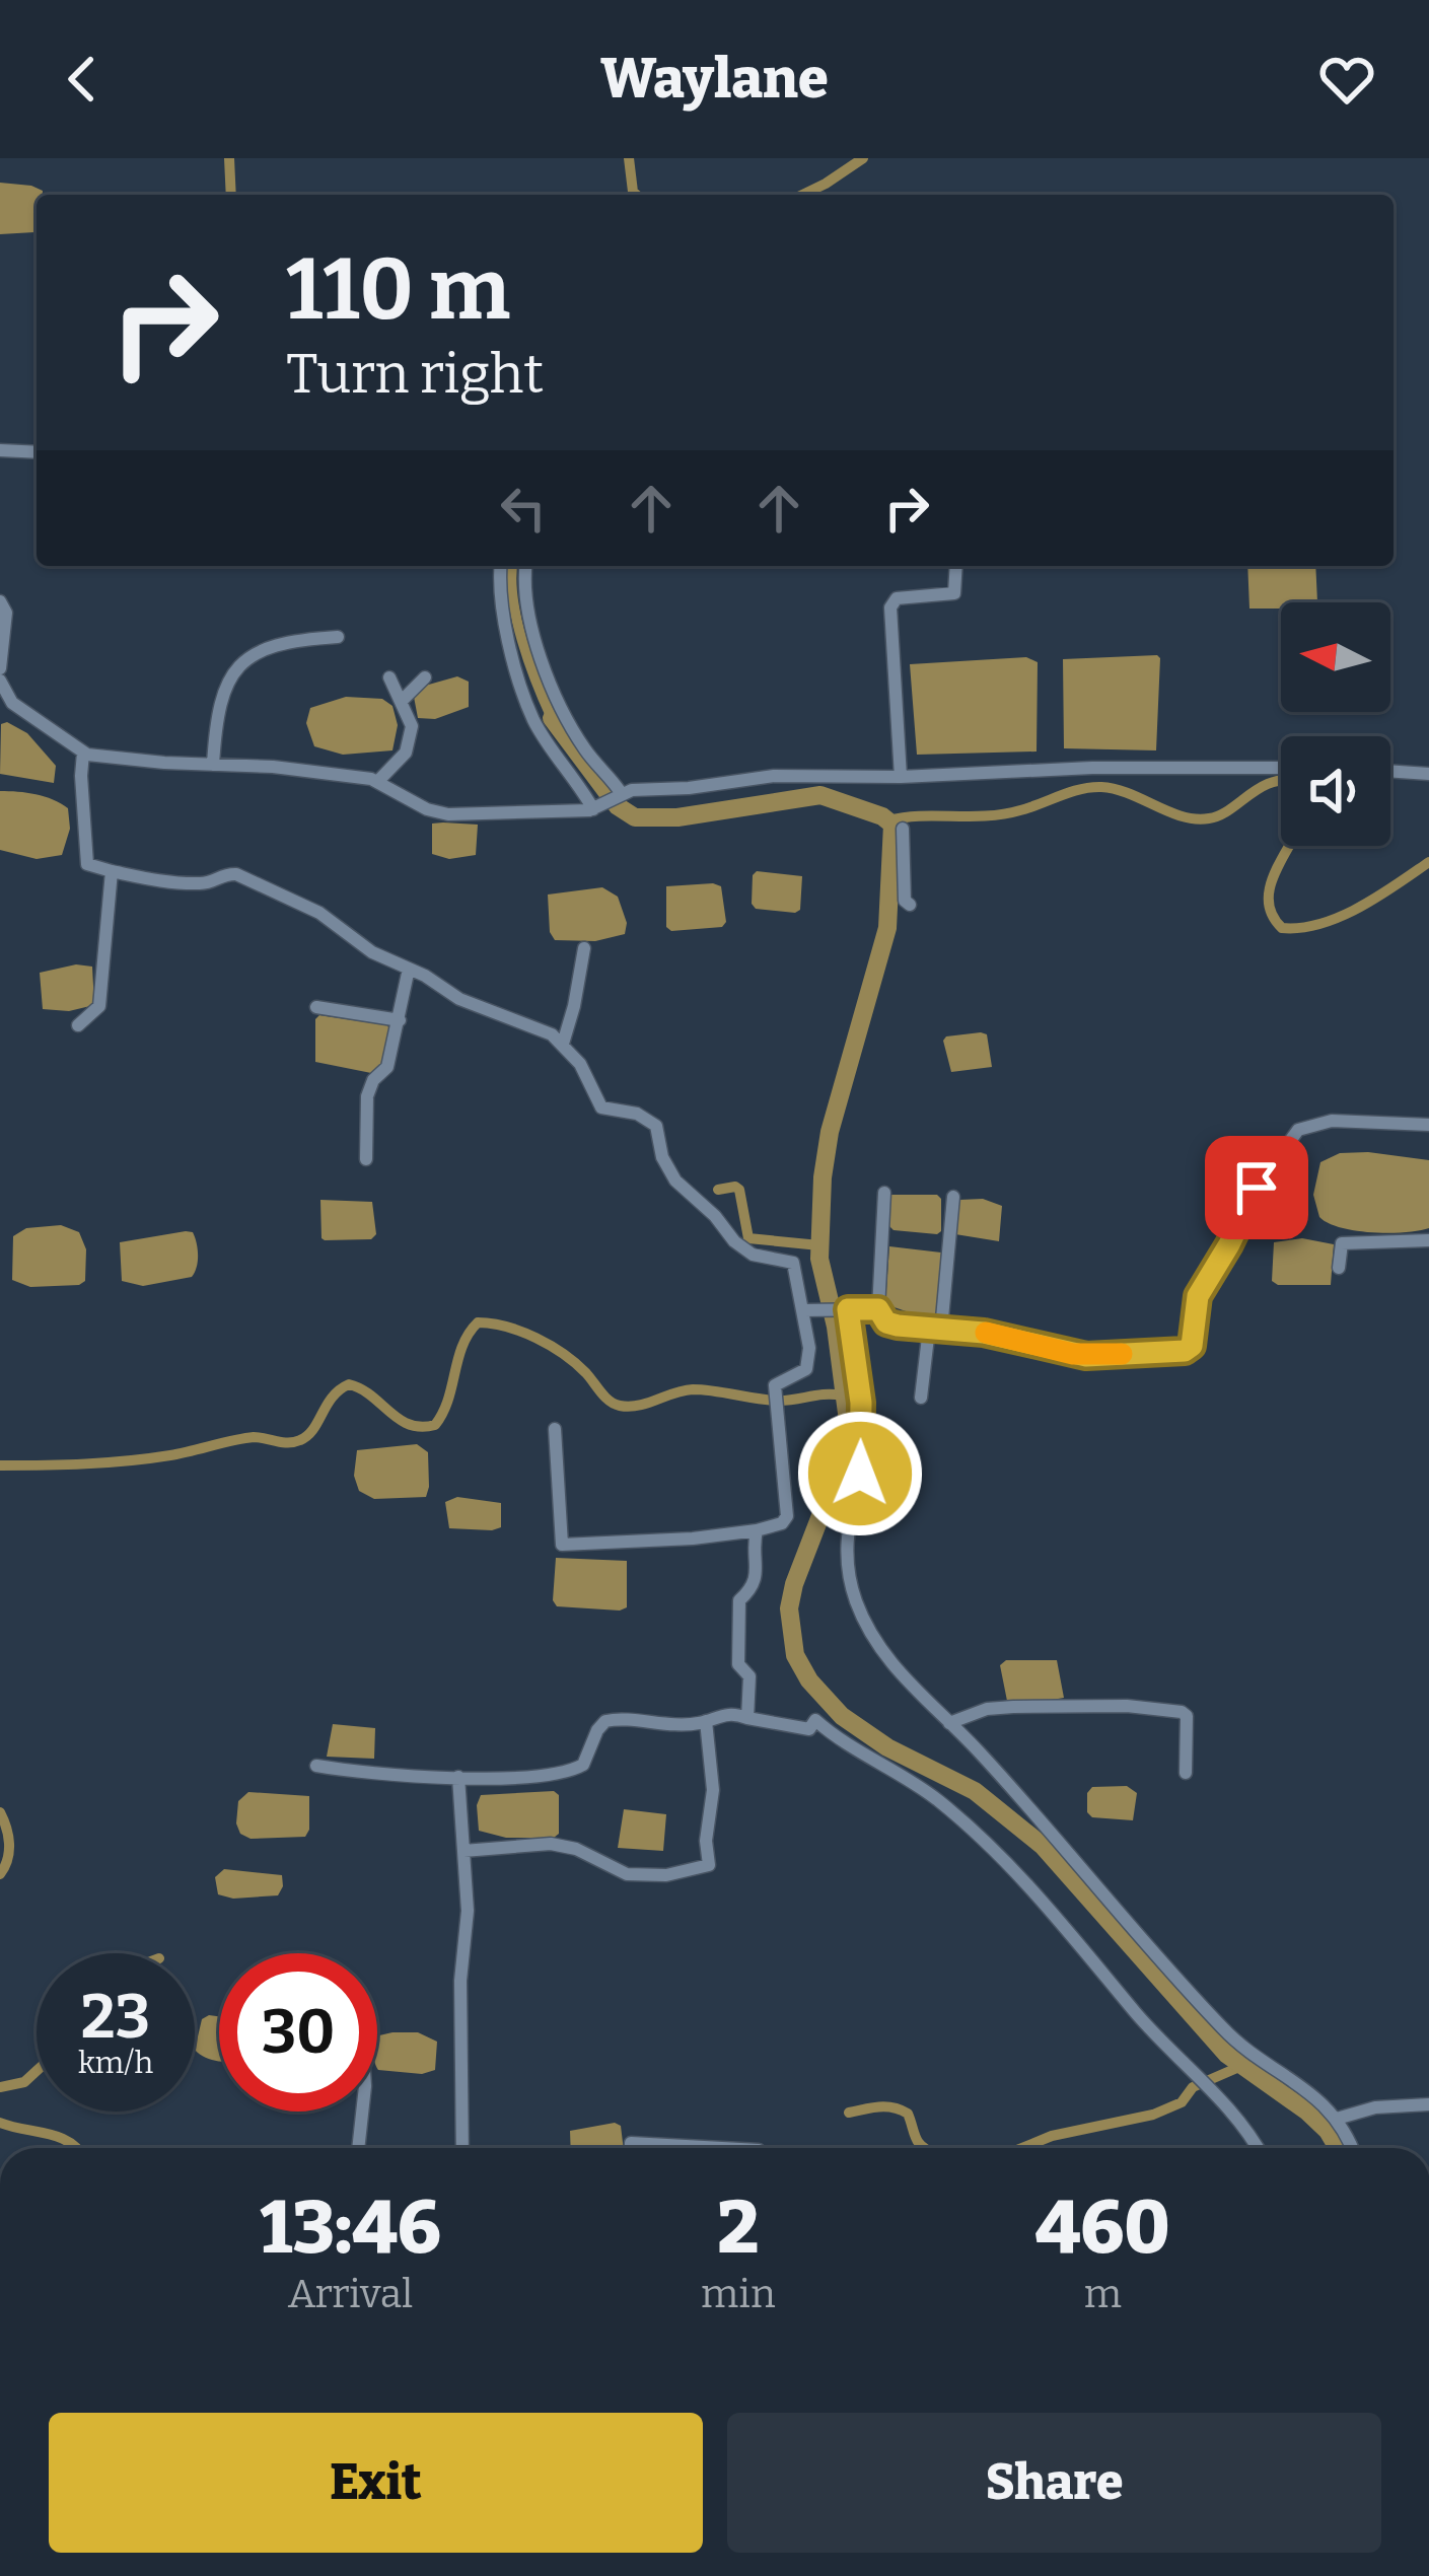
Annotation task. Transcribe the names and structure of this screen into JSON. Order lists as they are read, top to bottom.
{
  "north": "left",
  "page": {
    "header": "Waylane",
    "turn": ["110 m", "Turn right"],
    "speed": "23 km/h",
    "limit": "30",
    "eta": [
      "13:46",
      "Arrival",
      "2",
      "min",
      "460",
      "m"
    ],
    "buttons": ["Exit", "Share"]
  }
}
